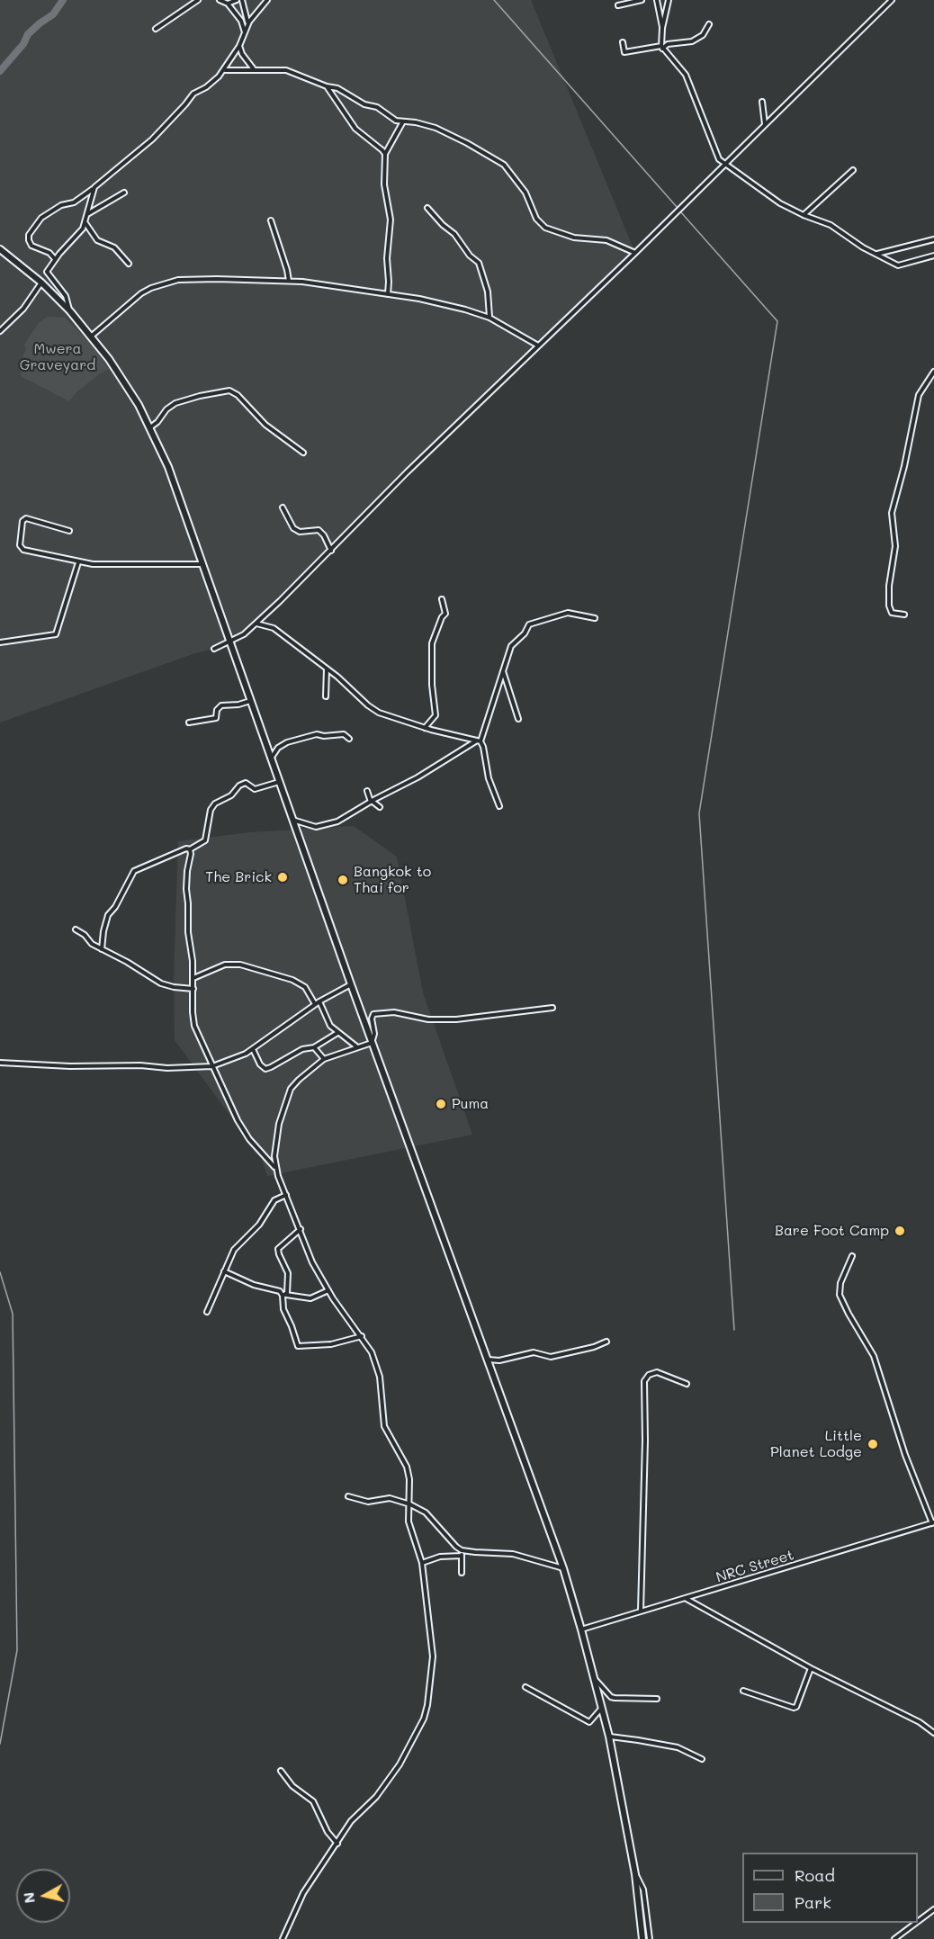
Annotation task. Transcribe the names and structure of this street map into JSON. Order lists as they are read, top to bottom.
{
  "streets": {
    "street": ["NRC Street"]
  },
  "parks": ["Mwera Graveyard"],
  "places": [
    "The Brick",
    "Bangkok to Thai for",
    "Puma",
    "Bare Foot Camp",
    "Little Planet Lodge"
  ],
  "legend": ["Road", "Park"],
  "north": "left"
}
